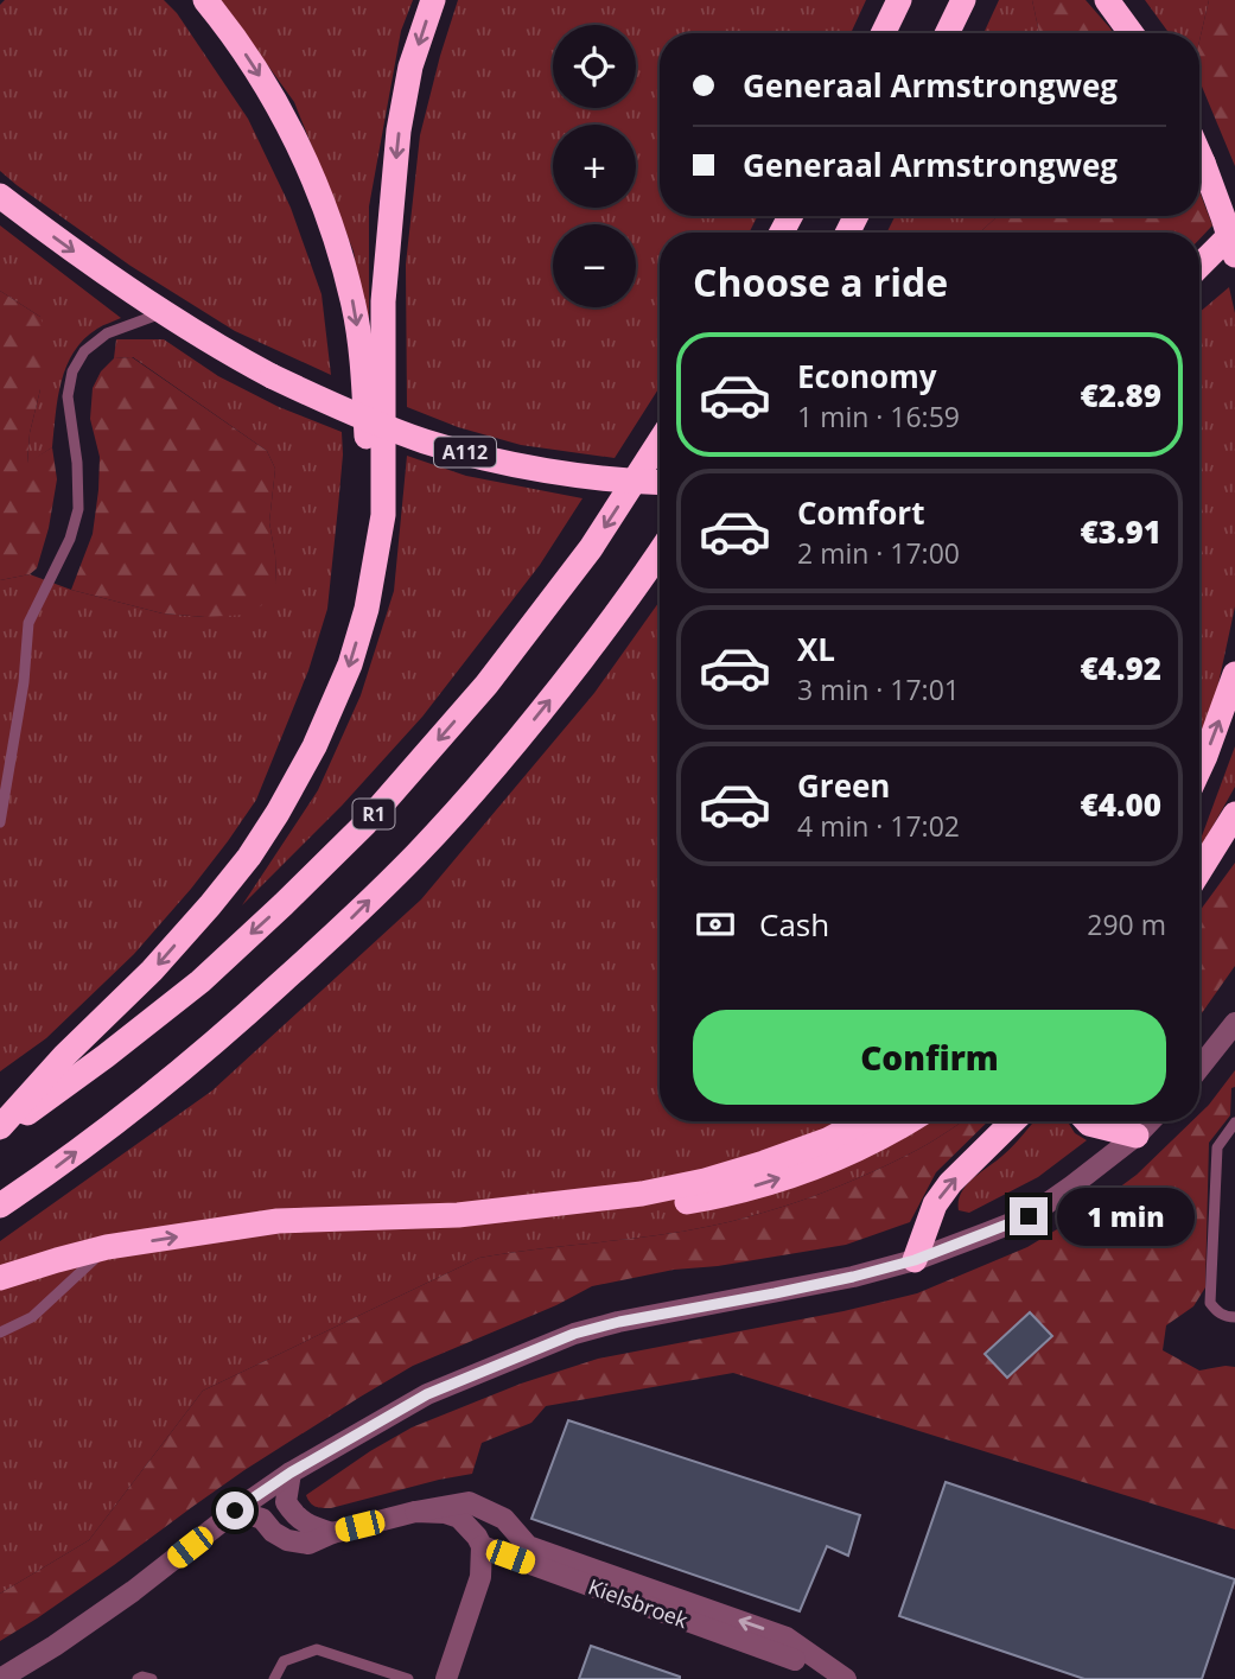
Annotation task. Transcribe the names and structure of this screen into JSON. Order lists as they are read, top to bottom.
{
  "streets": {
    "highway": ["A112", "R1"],
    "street": ["Kielsbroek"]
  },
  "page": {
    "map_buttons": ["+", "−"],
    "banner": ["Generaal Armstrongweg", "Generaal Armstrongweg"],
    "heading": "Choose a ride",
    "list": [
      {
        "name": "Economy",
        "note": "1 min · 16:59",
        "value": "€2.89"
      },
      {
        "name": "Comfort",
        "note": "2 min · 17:00",
        "value": "€3.91"
      },
      {
        "name": "XL",
        "note": "3 min · 17:01",
        "value": "€4.92"
      },
      {
        "name": "Green",
        "note": "4 min · 17:02",
        "value": "€4.00"
      }
    ],
    "pay": ["Cash", "290 m"],
    "buttons": "Confirm",
    "bubble": "1 min"
  }
}
